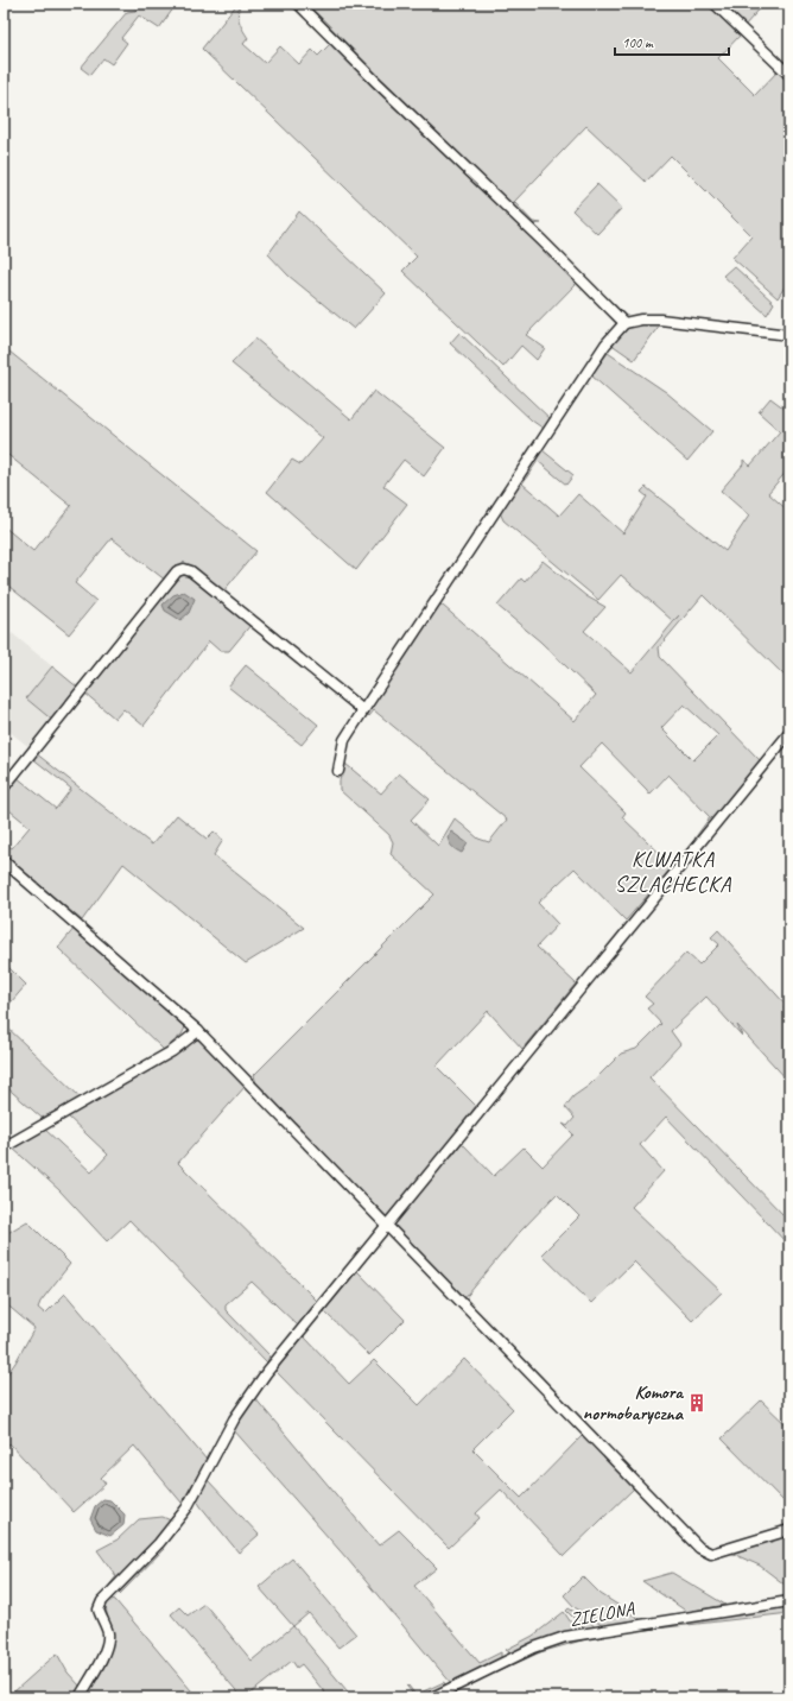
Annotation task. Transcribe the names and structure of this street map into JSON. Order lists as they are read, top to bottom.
{
  "streets": {
    "street": ["ZIELONA"]
  },
  "districts": ["KLWATKA SZLACHECKA"],
  "places": {
    "building": ["Komora normobaryczna"]
  },
  "scale_bar": "100 m"
}
